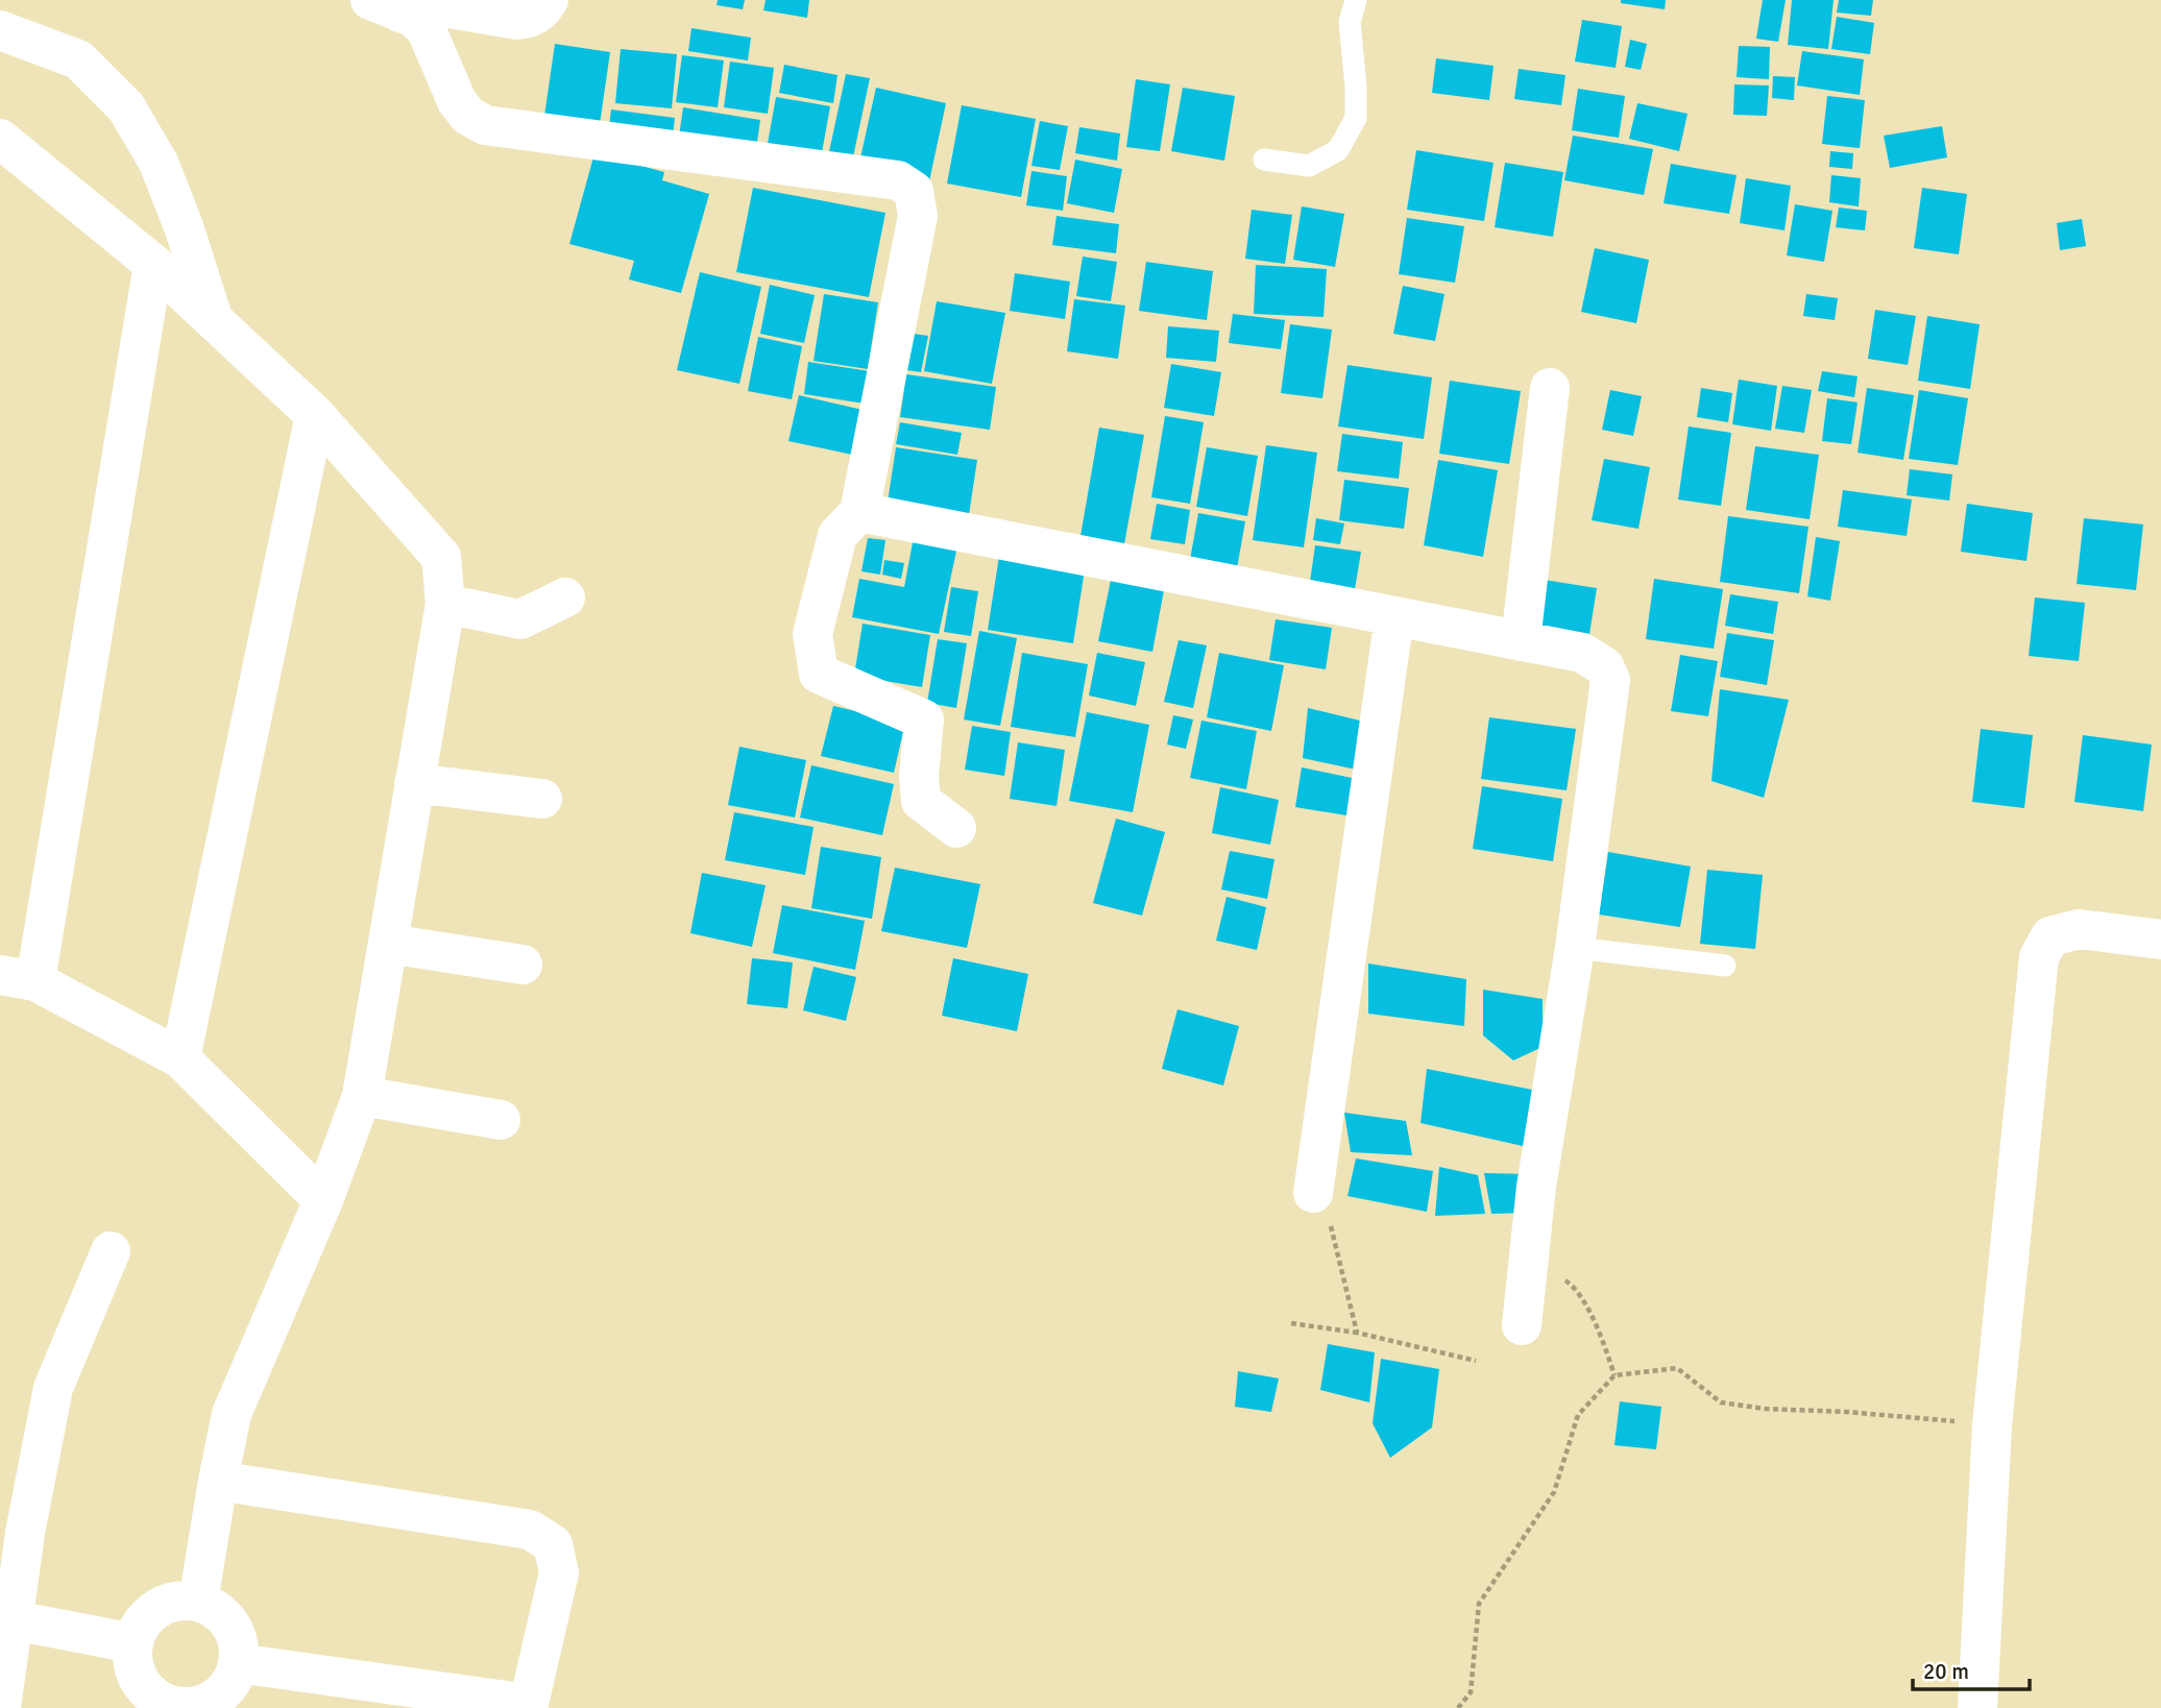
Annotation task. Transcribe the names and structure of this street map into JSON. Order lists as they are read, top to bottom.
{
  "scale_bar": "20 m"
}
